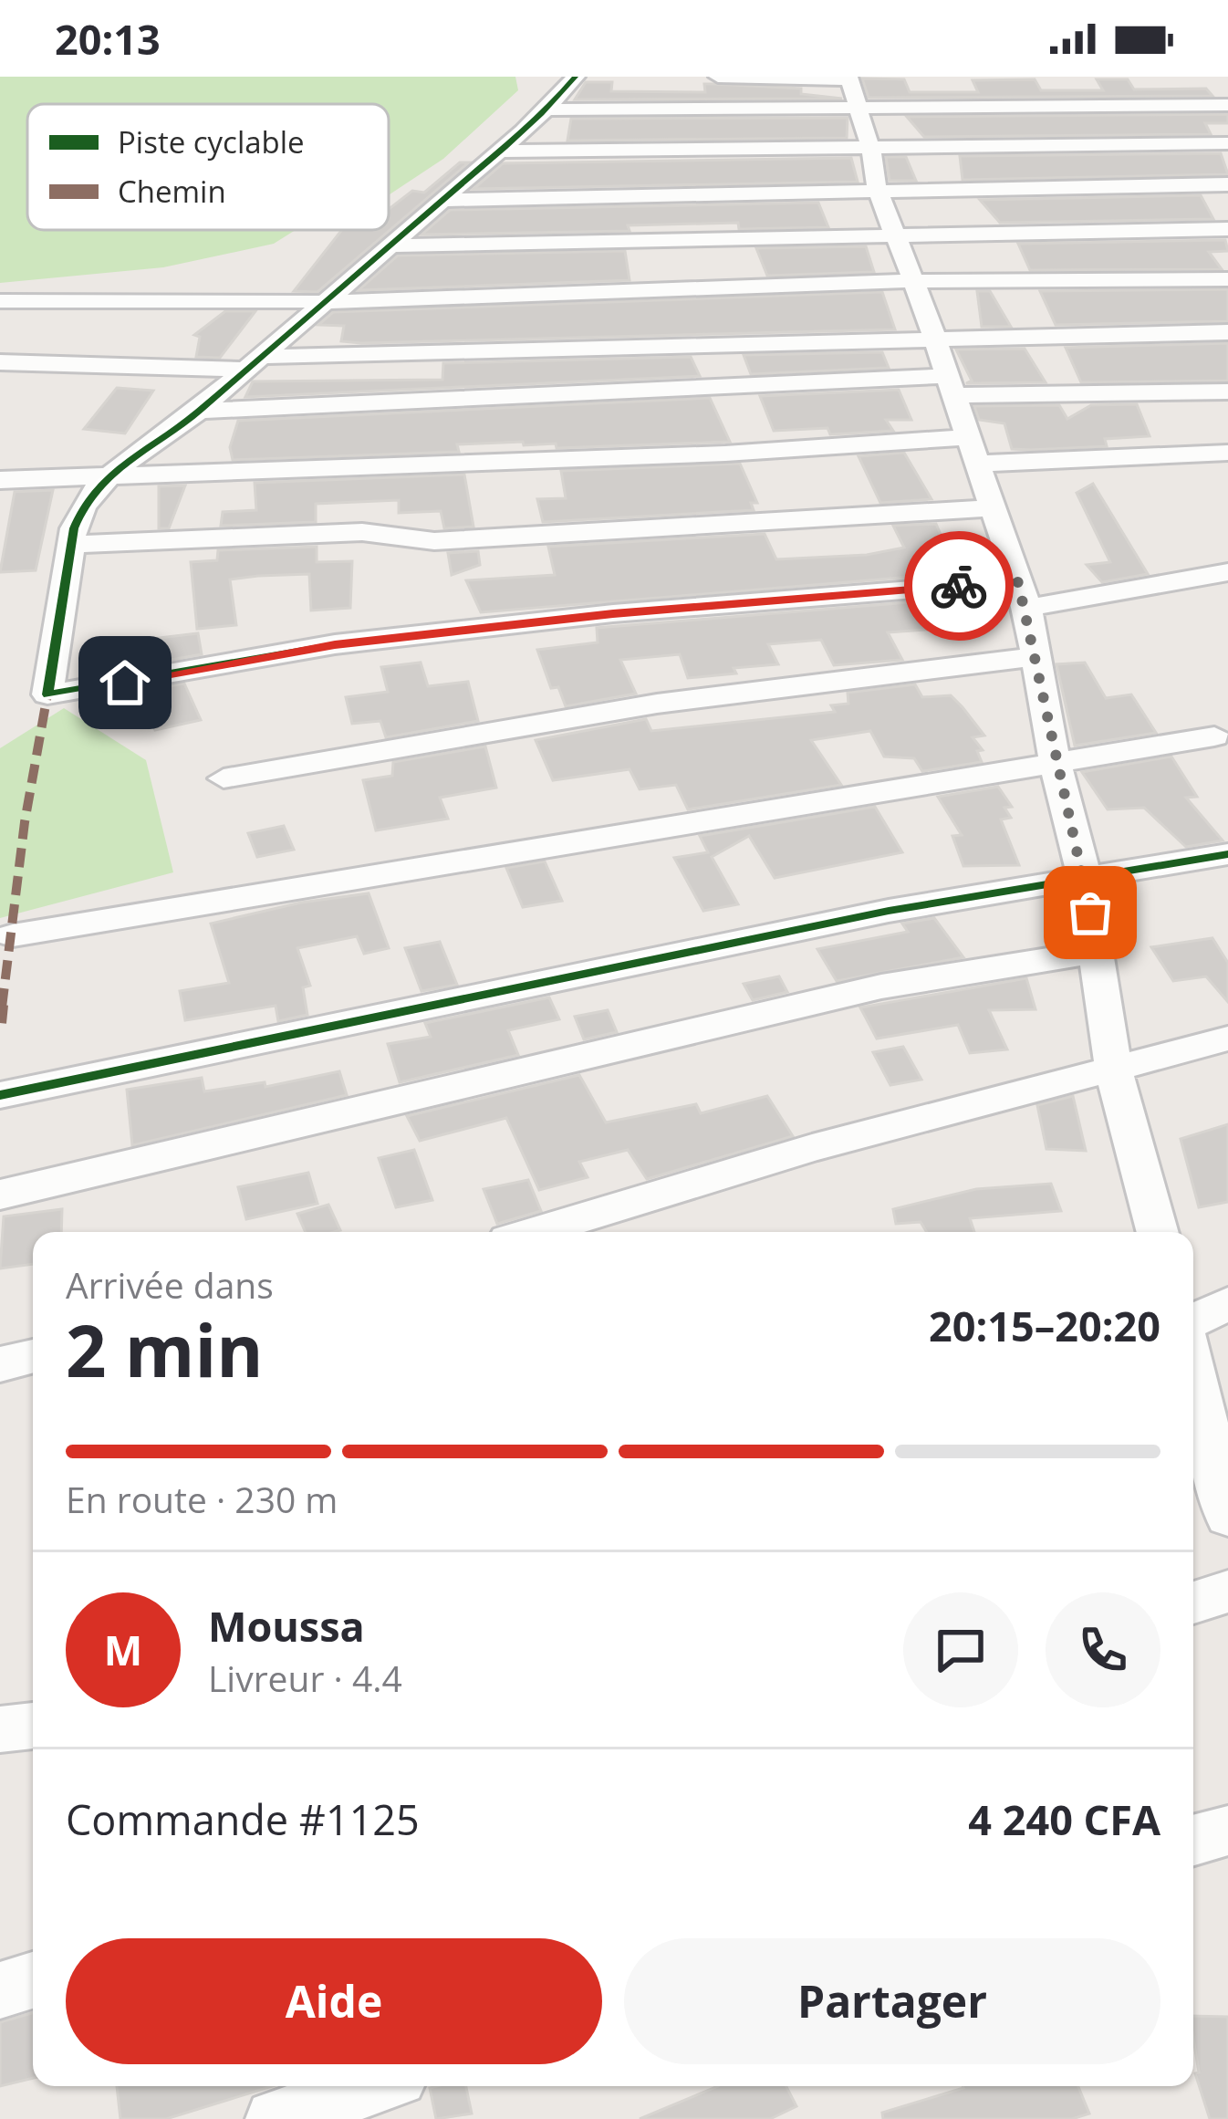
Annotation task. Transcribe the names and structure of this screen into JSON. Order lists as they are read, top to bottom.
{
  "legend": ["Piste cyclable", "Chemin"],
  "page": {
    "status": "20:13",
    "heading": ["2 min", "Arrivée dans", "20:15–20:20"],
    "panel": [
      "Moussa",
      "Livreur · 4.4",
      "Commande #1125",
      "4 240 CFA"
    ],
    "bar": "En route · 230 m",
    "round": "M",
    "buttons": ["Aide", "Partager"]
  }
}
